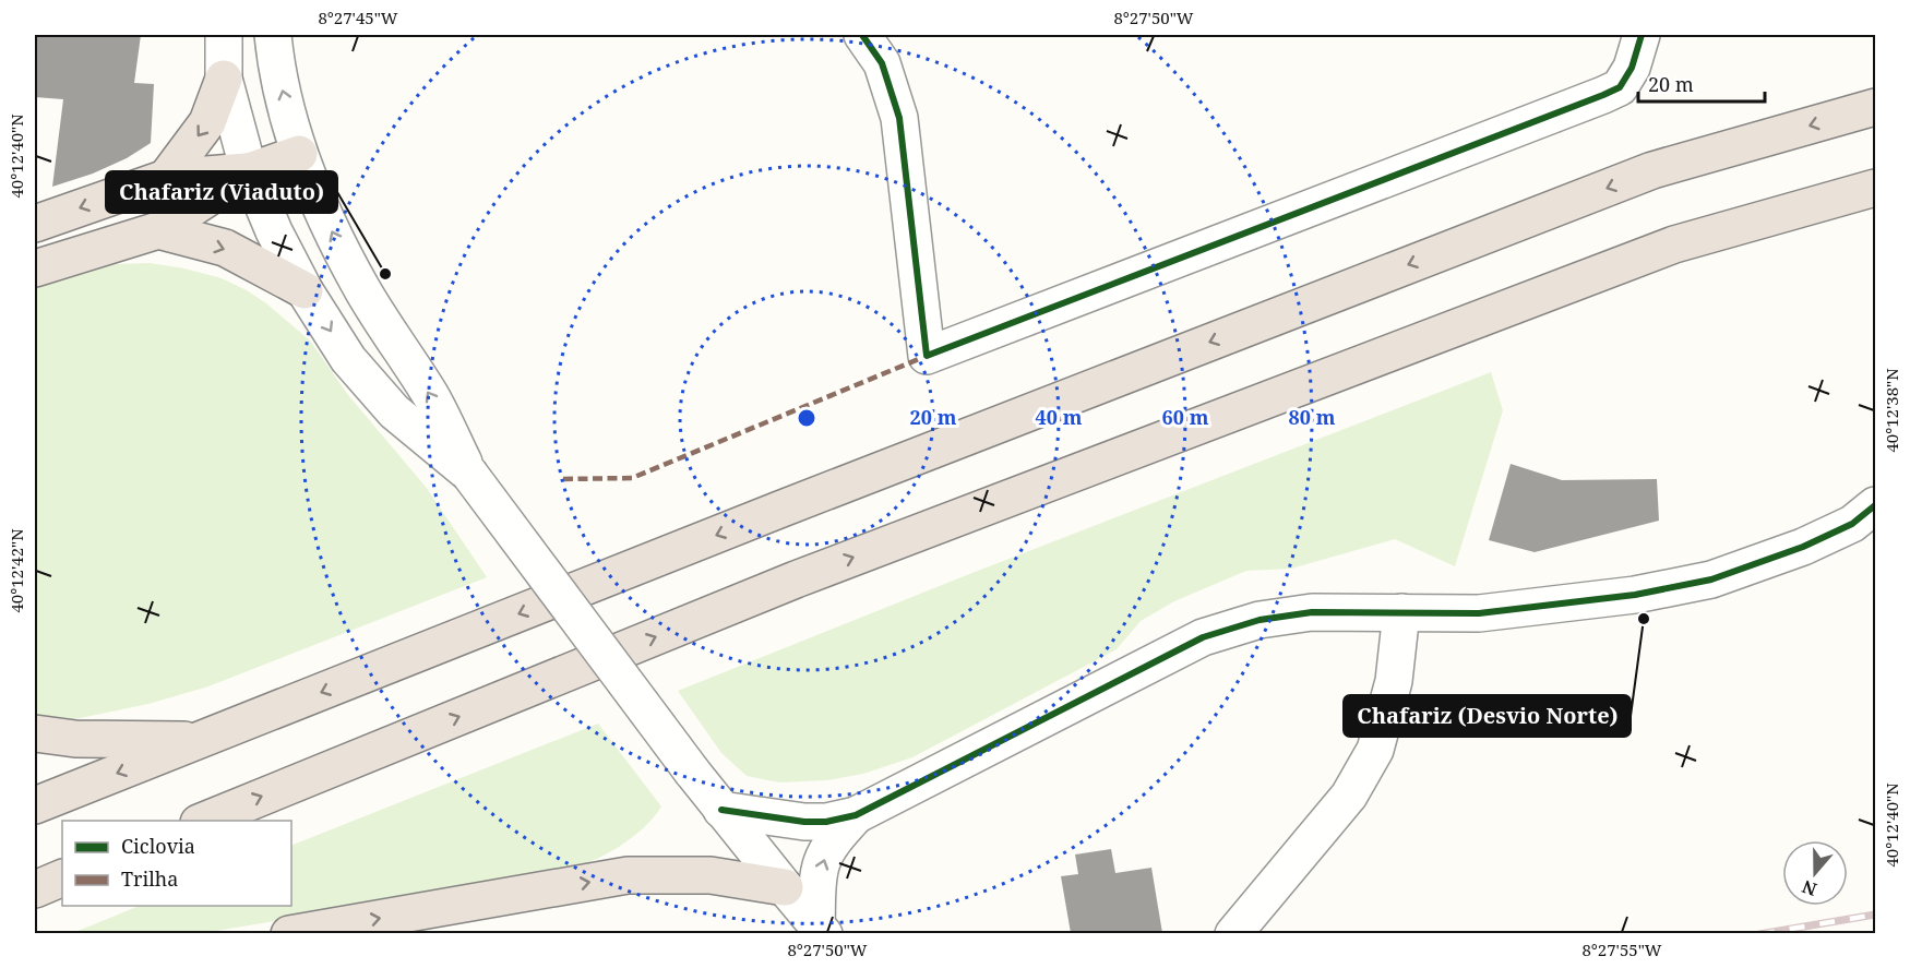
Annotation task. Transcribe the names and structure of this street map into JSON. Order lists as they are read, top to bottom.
{
  "places": ["Chafariz (Viaduto)", "Chafariz (Desvio Norte)"],
  "legend": ["Ciclovia", "Trilha"],
  "scale_bar": "20 m",
  "north": "bottom",
  "coordinates": [
    "8°27'45\"W",
    "8°27'50\"W",
    "40°12'40\"N",
    "40°12'38\"N",
    "40°12'42\"N",
    "8°27'55\"W"
  ],
  "rings": [
    "20 m",
    "40 m",
    "60 m",
    "80 m"
  ]
}
